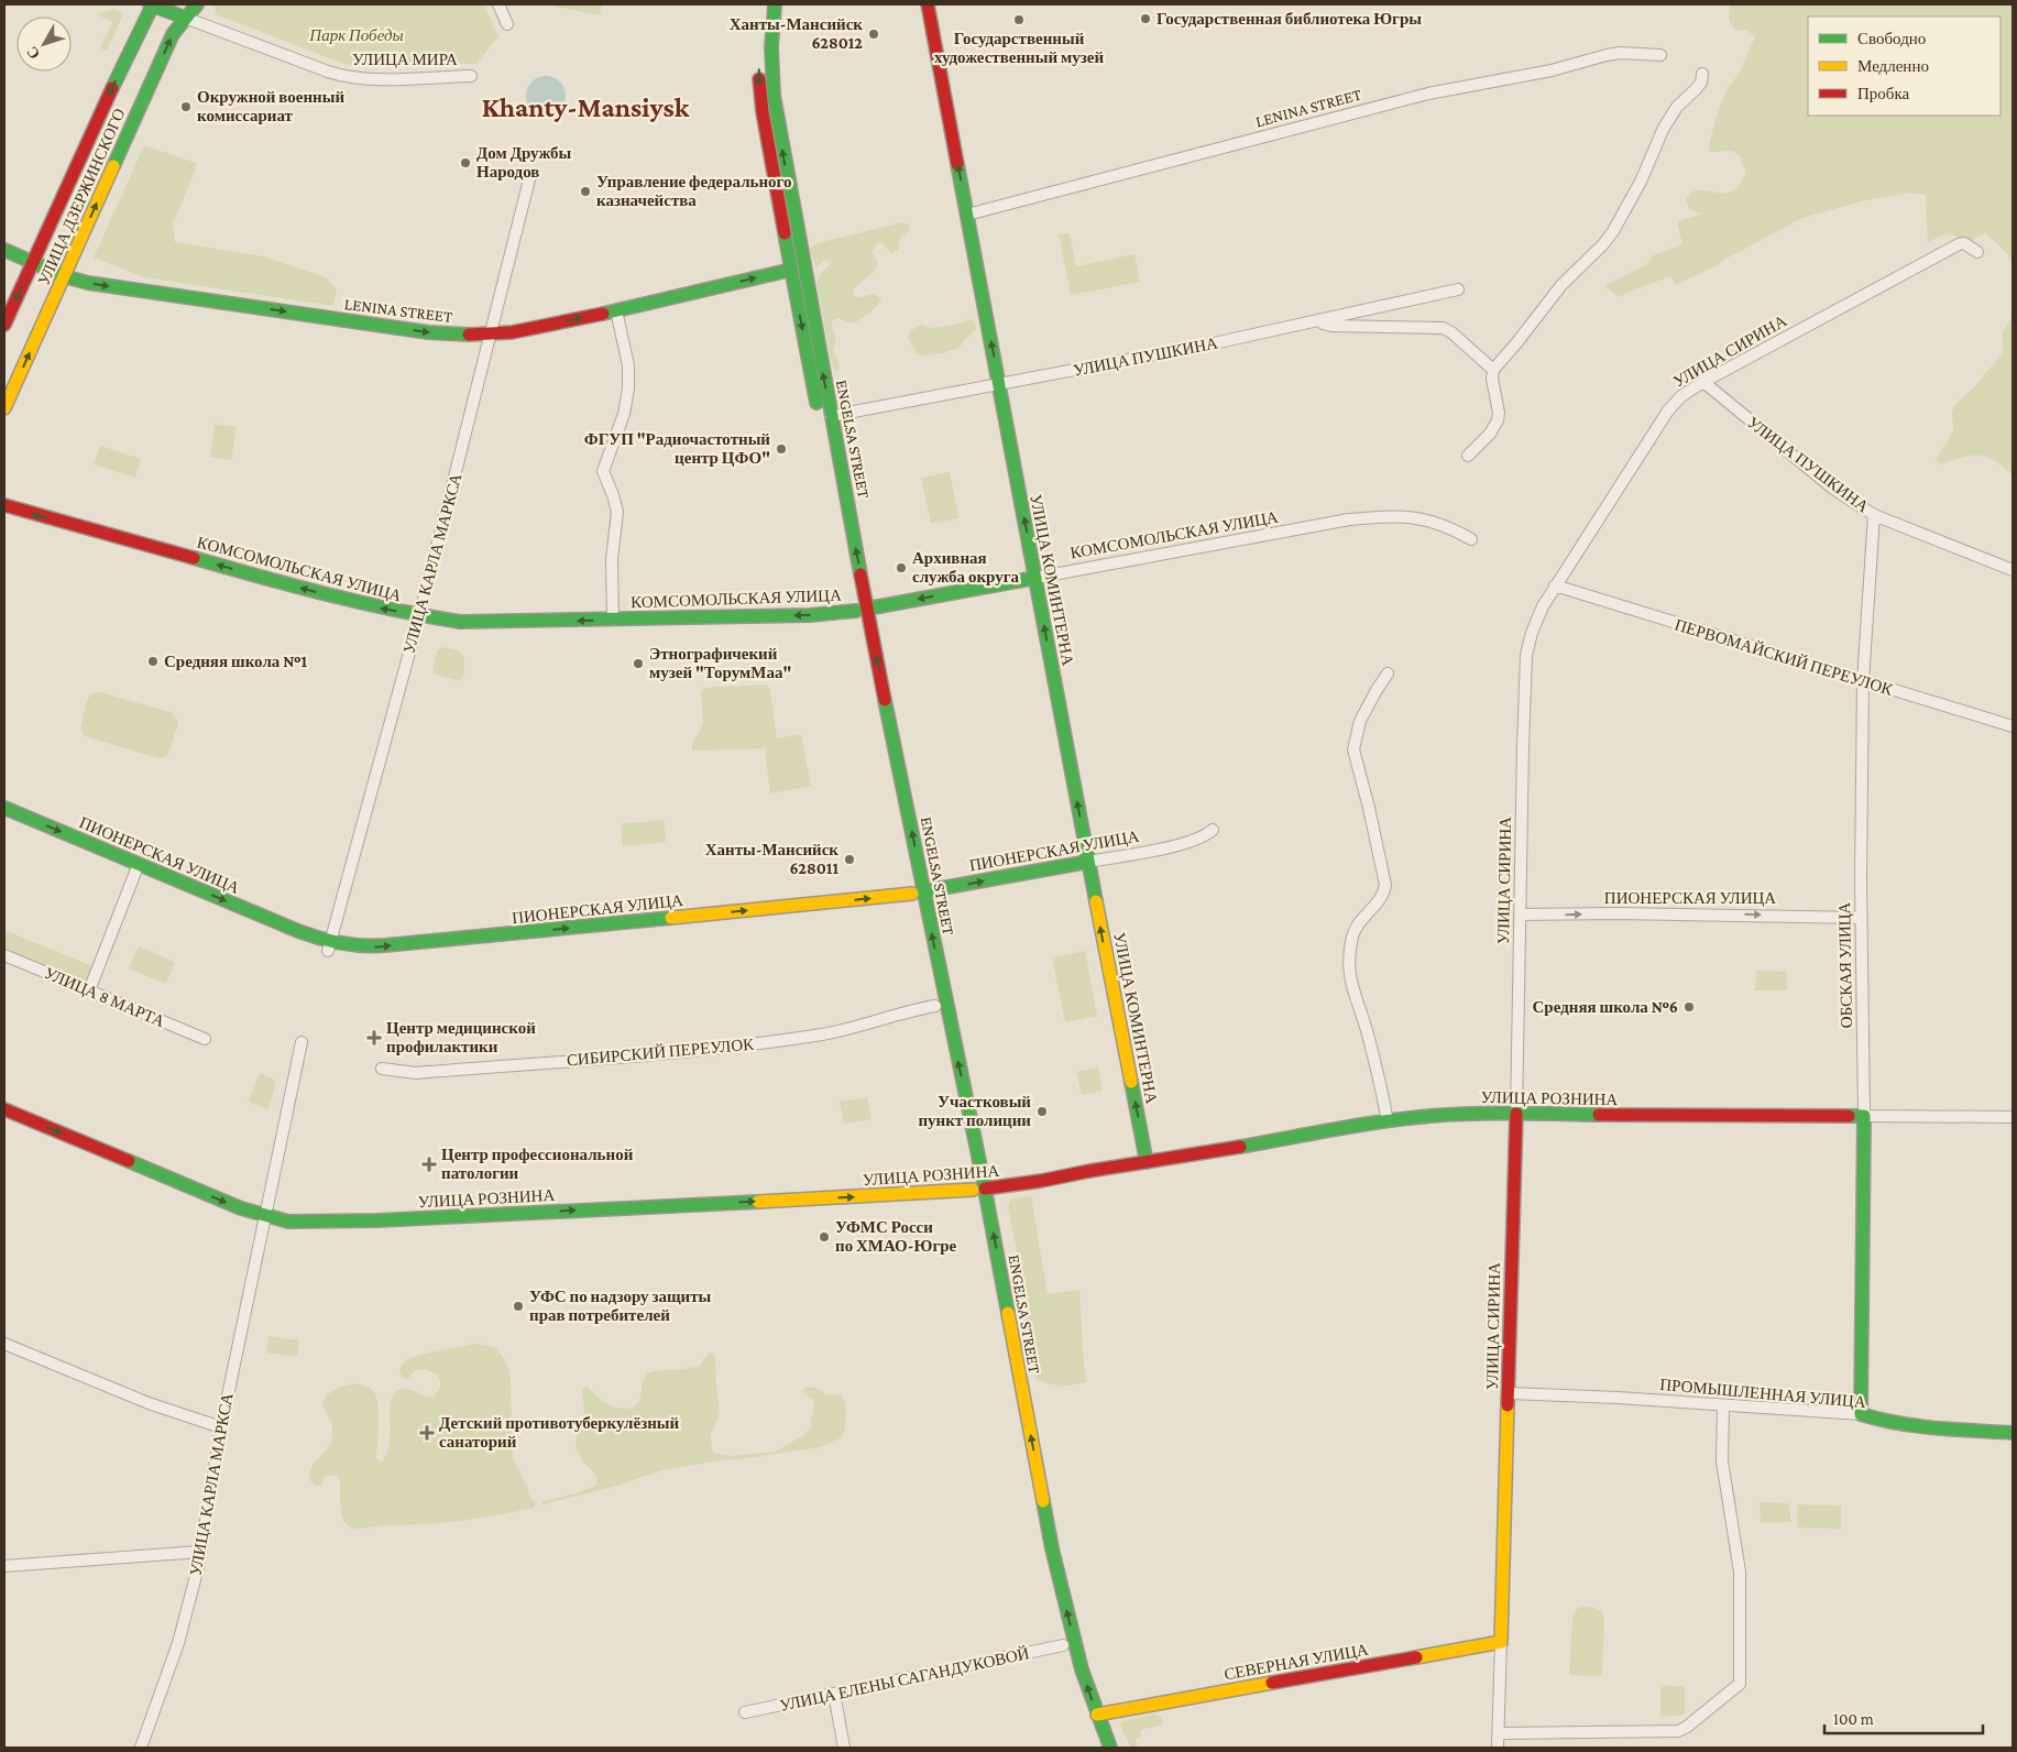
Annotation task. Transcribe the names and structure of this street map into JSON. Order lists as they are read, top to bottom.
{
  "streets": {
    "main road": [
      "УЛИЦА МИРА",
      "LENINA STREET",
      "УЛИЦА ДЗЕРЖИНСКОГО",
      "УЛИЦА СИРИНА",
      "ENGELSA STREET",
      "КОМСОМОЛЬСКАЯ УЛИЦА",
      "УЛИЦА КОМИНТЕРНА",
      "ПИОНЕРСКАЯ УЛИЦА",
      "ОБСКАЯ УЛИЦА",
      "УЛИЦА РОЗНИНА",
      "ПРОМЫШЛЕННАЯ УЛИЦА",
      "СЕВЕРНАЯ УЛИЦА"
    ],
    "street": [
      "УЛИЦА ПУШКИНА",
      "УЛИЦА КАРЛА МАРКСА",
      "ПЕРВОМАЙСКИЙ ПЕРЕУЛОК",
      "УЛИЦА 8 МАРТА",
      "СИБИРСКИЙ ПЕРЕУЛОК",
      "УЛИЦА ЕЛЕНЫ САГАНДУКОВОЙ"
    ]
  },
  "crossings": [
    ["УЛИЦА МИРА", "УЛИЦА ДЗЕРЖИНСКОГО"],
    ["LENINA STREET", "УЛИЦА ДЗЕРЖИНСКОГО"],
    ["LENINA STREET", "ENGELSA STREET"],
    ["LENINA STREET", "УЛИЦА КАРЛА МАРКСА"],
    ["LENINA STREET", "УЛИЦА КОМИНТЕРНА"],
    ["УЛИЦА СИРИНА", "УЛИЦА ПУШКИНА"],
    ["УЛИЦА СИРИНА", "ПЕРВОМАЙСКИЙ ПЕРЕУЛОК"],
    ["УЛИЦА СИРИНА", "ПИОНЕРСКАЯ УЛИЦА"],
    ["УЛИЦА СИРИНА", "УЛИЦА РОЗНИНА"],
    ["УЛИЦА СИРИНА", "ПРОМЫШЛЕННАЯ УЛИЦА"],
    ["УЛИЦА СИРИНА", "СЕВЕРНАЯ УЛИЦА"],
    ["УЛИЦА ПУШКИНА", "ENGELSA STREET"],
    ["УЛИЦА ПУШКИНА", "УЛИЦА КОМИНТЕРНА"],
    ["УЛИЦА ПУШКИНА", "ОБСКАЯ УЛИЦА"],
    ["ENGELSA STREET", "КОМСОМОЛЬСКАЯ УЛИЦА"],
    ["ENGELSA STREET", "ПИОНЕРСКАЯ УЛИЦА"],
    ["ENGELSA STREET", "СИБИРСКИЙ ПЕРЕУЛОК"],
    ["ENGELSA STREET", "УЛИЦА РОЗНИНА"],
    ["ENGELSA STREET", "СЕВЕРНАЯ УЛИЦА"],
    ["ENGELSA STREET", "УЛИЦА ЕЛЕНЫ САГАНДУКОВОЙ"],
    ["КОМСОМОЛЬСКАЯ УЛИЦА", "УЛИЦА КАРЛА МАРКСА"],
    ["КОМСОМОЛЬСКАЯ УЛИЦА", "УЛИЦА КОМИНТЕРНА"],
    ["УЛИЦА КАРЛА МАРКСА", "ПИОНЕРСКАЯ УЛИЦА"],
    ["УЛИЦА КАРЛА МАРКСА", "УЛИЦА РОЗНИНА"],
    ["УЛИЦА КОМИНТЕРНА", "ПИОНЕРСКАЯ УЛИЦА"],
    ["УЛИЦА КОМИНТЕРНА", "УЛИЦА РОЗНИНА"],
    ["ПЕРВОМАЙСКИЙ ПЕРЕУЛОК", "ОБСКАЯ УЛИЦА"],
    ["ПИОНЕРСКАЯ УЛИЦА", "ОБСКАЯ УЛИЦА"],
    ["ОБСКАЯ УЛИЦА", "УЛИЦА РОЗНИНА"],
    ["ОБСКАЯ УЛИЦА", "ПРОМЫШЛЕННАЯ УЛИЦА"]
  ],
  "one_way": [
    "LENINA STREET",
    "КОМСОМОЛЬСКАЯ УЛИЦА",
    "УЛИЦА КОМИНТЕРНА",
    "ПИОНЕРСКАЯ УЛИЦА"
  ],
  "districts": ["Khanty-Mansiysk"],
  "parks": ["Парк Победы"],
  "places": {
    "other": [
      "Государственная библиотека Югры",
      "Государственный художественный музей",
      "Ханты-Мансийск 628012",
      "Окружной военный комиссариат",
      "Дом Дружбы Народов",
      "Управление федерального казначейства",
      "ФГУП \"Радиочастотный центр ЦФО\"",
      "Архивная служба округа",
      "Средняя школа №1",
      "Этнографичекий музей \"ТорумМаа\"",
      "Ханты-Мансийск 628011",
      "Средняя школа №6",
      "Участковый пункт полиции",
      "УФМС Росси по ХМАО-Югре",
      "УФС по надзору защиты прав потребителей"
    ],
    "health": ["Центр медицинской профилактики", "Центр профессиональной патологии", "Детский противотуберкулёзный санаторий"]
  },
  "legend": ["Свободно", "Медленно", "Пробка"],
  "scale_bar": "100 m",
  "north": "bottom left"
}
